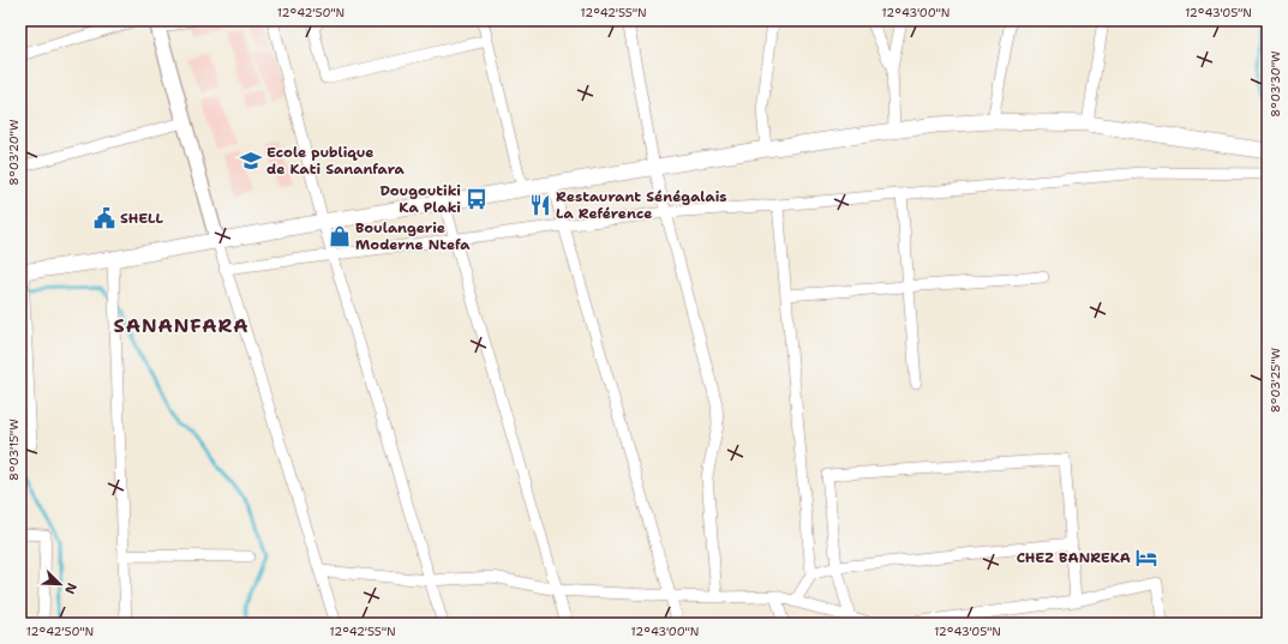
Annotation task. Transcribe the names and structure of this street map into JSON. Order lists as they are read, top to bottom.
{
  "districts": ["SANANFARA"],
  "places": {
    "school or university": ["Ecole publique de Kati Sananfara"],
    "bus stop": ["Dougoutiki Ka Plaki"],
    "restaurant": ["Restaurant Sénégalais La Reférence"],
    "public building": ["SHELL"],
    "shop": ["Boulangerie Moderne Ntefa"],
    "hotel": ["CHEZ BANREKA"]
  },
  "north": "bottom right",
  "coordinates": [
    "12°42'50\"N",
    "12°42'55\"N",
    "12°43'00\"N",
    "12°43'05\"N",
    "8°03'30\"W",
    "8°03'20\"W",
    "8°03'25\"W",
    "8°03'15\"W"
  ]
}
